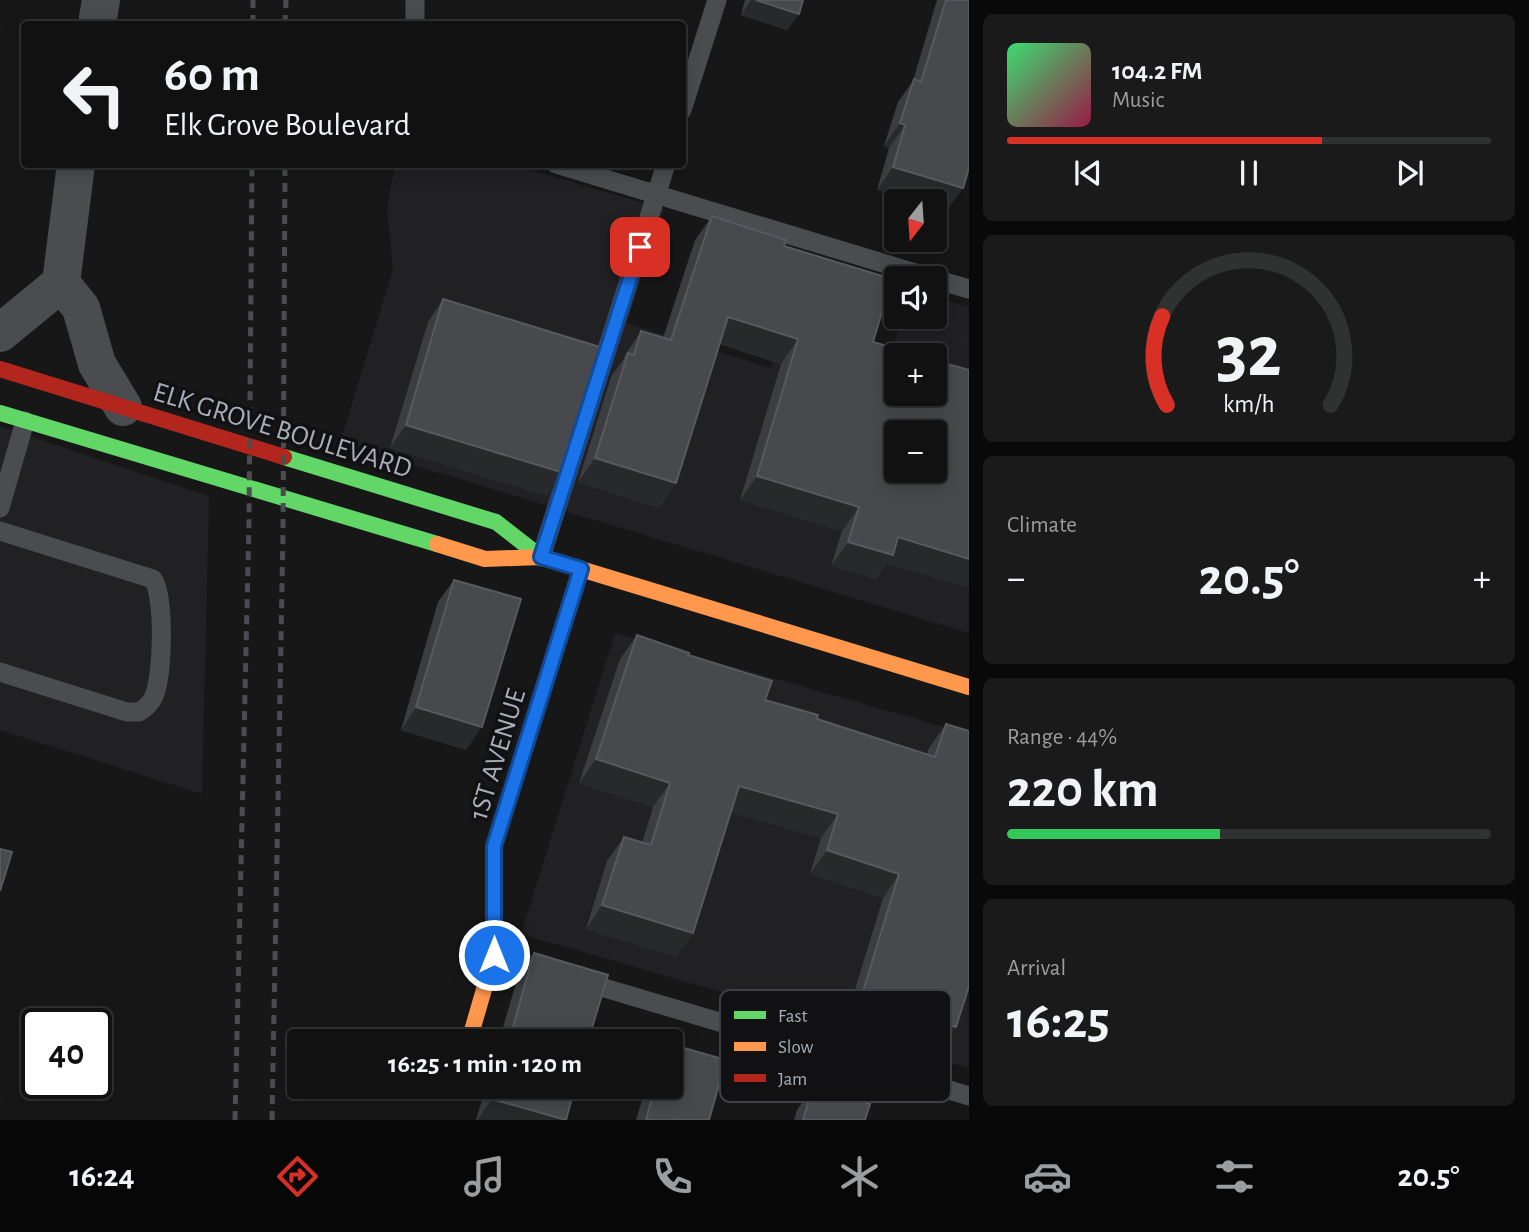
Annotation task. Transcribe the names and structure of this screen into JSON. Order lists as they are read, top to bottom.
{
  "streets": {
    "main road": ["ELK GROVE BOULEVARD", "1ST AVENUE"]
  },
  "crossings": [
    ["ELK GROVE BOULEVARD", "1ST AVENUE"]
  ],
  "legend": ["Fast", "Slow", "Jam"],
  "north": "bottom",
  "page": {
    "turn": ["60 m", "Elk Grove Boulevard"],
    "song": ["104.2 FM", "Music"],
    "map_buttons": ["+", "−"],
    "tile": [
      "Climate",
      ["Range · 44%", "220 km"],
      ["Arrival", "16:25"]
    ],
    "heat": ["−", "20.5°", "+"],
    "limit": "40",
    "trip": "16:25 · 1 min · 120 m",
    "tabs": ["16:24", "20.5°"],
    "gauge": ["32", "km/h"]
  }
}
